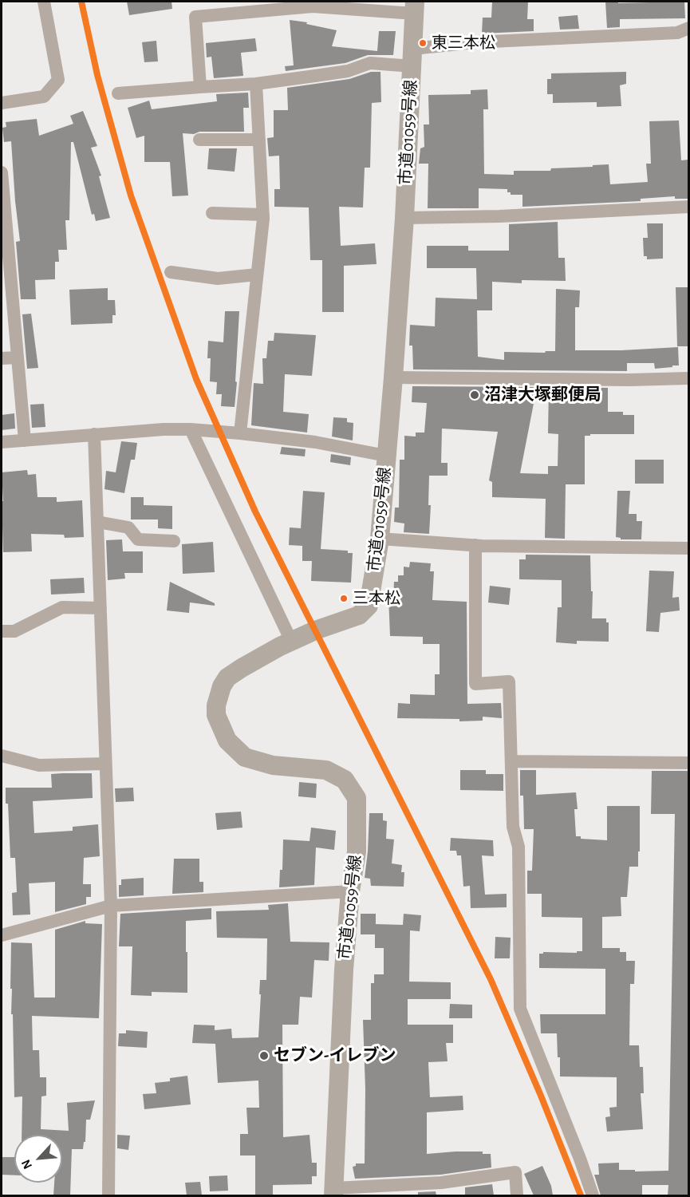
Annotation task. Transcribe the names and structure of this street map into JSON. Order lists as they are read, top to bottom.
{
  "streets": {
    "street": ["市道01059号線"]
  },
  "places": [
    "東三本松",
    "沼津大塚郵便局",
    "三本松",
    "セブン-イレブン"
  ],
  "north": "bottom left"
}
